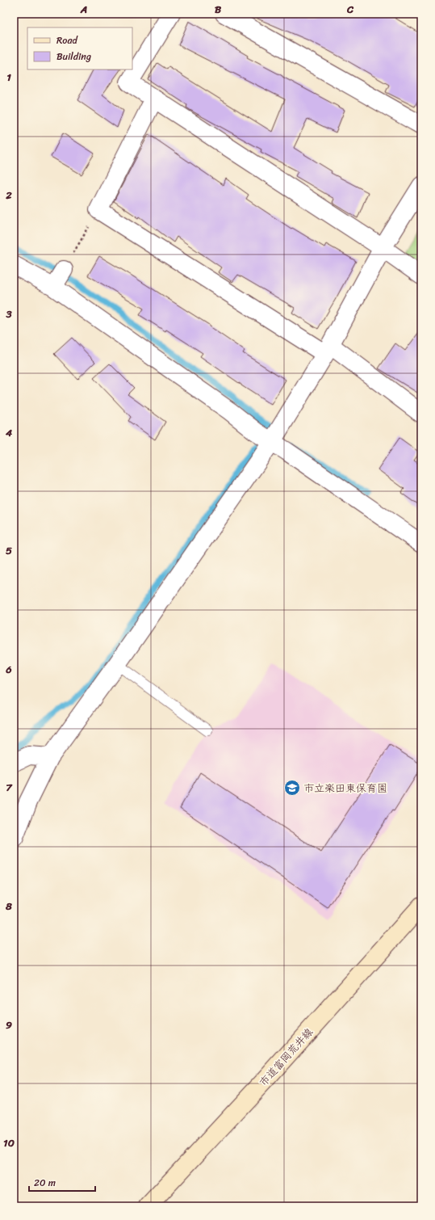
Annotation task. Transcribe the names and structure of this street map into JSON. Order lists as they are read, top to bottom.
{
  "streets": {
    "street": ["市道富岡荒井線"]
  },
  "places": {
    "school or university": ["市立楽田東保育園"]
  },
  "legend": ["Road", "Building"],
  "scale_bar": "20 m",
  "grid": {
    "columns": ["A", "B", "C"],
    "rows": [
      "1",
      "2",
      "3",
      "4",
      "5",
      "6",
      "7",
      "8",
      "9",
      "10"
    ]
  }
}
